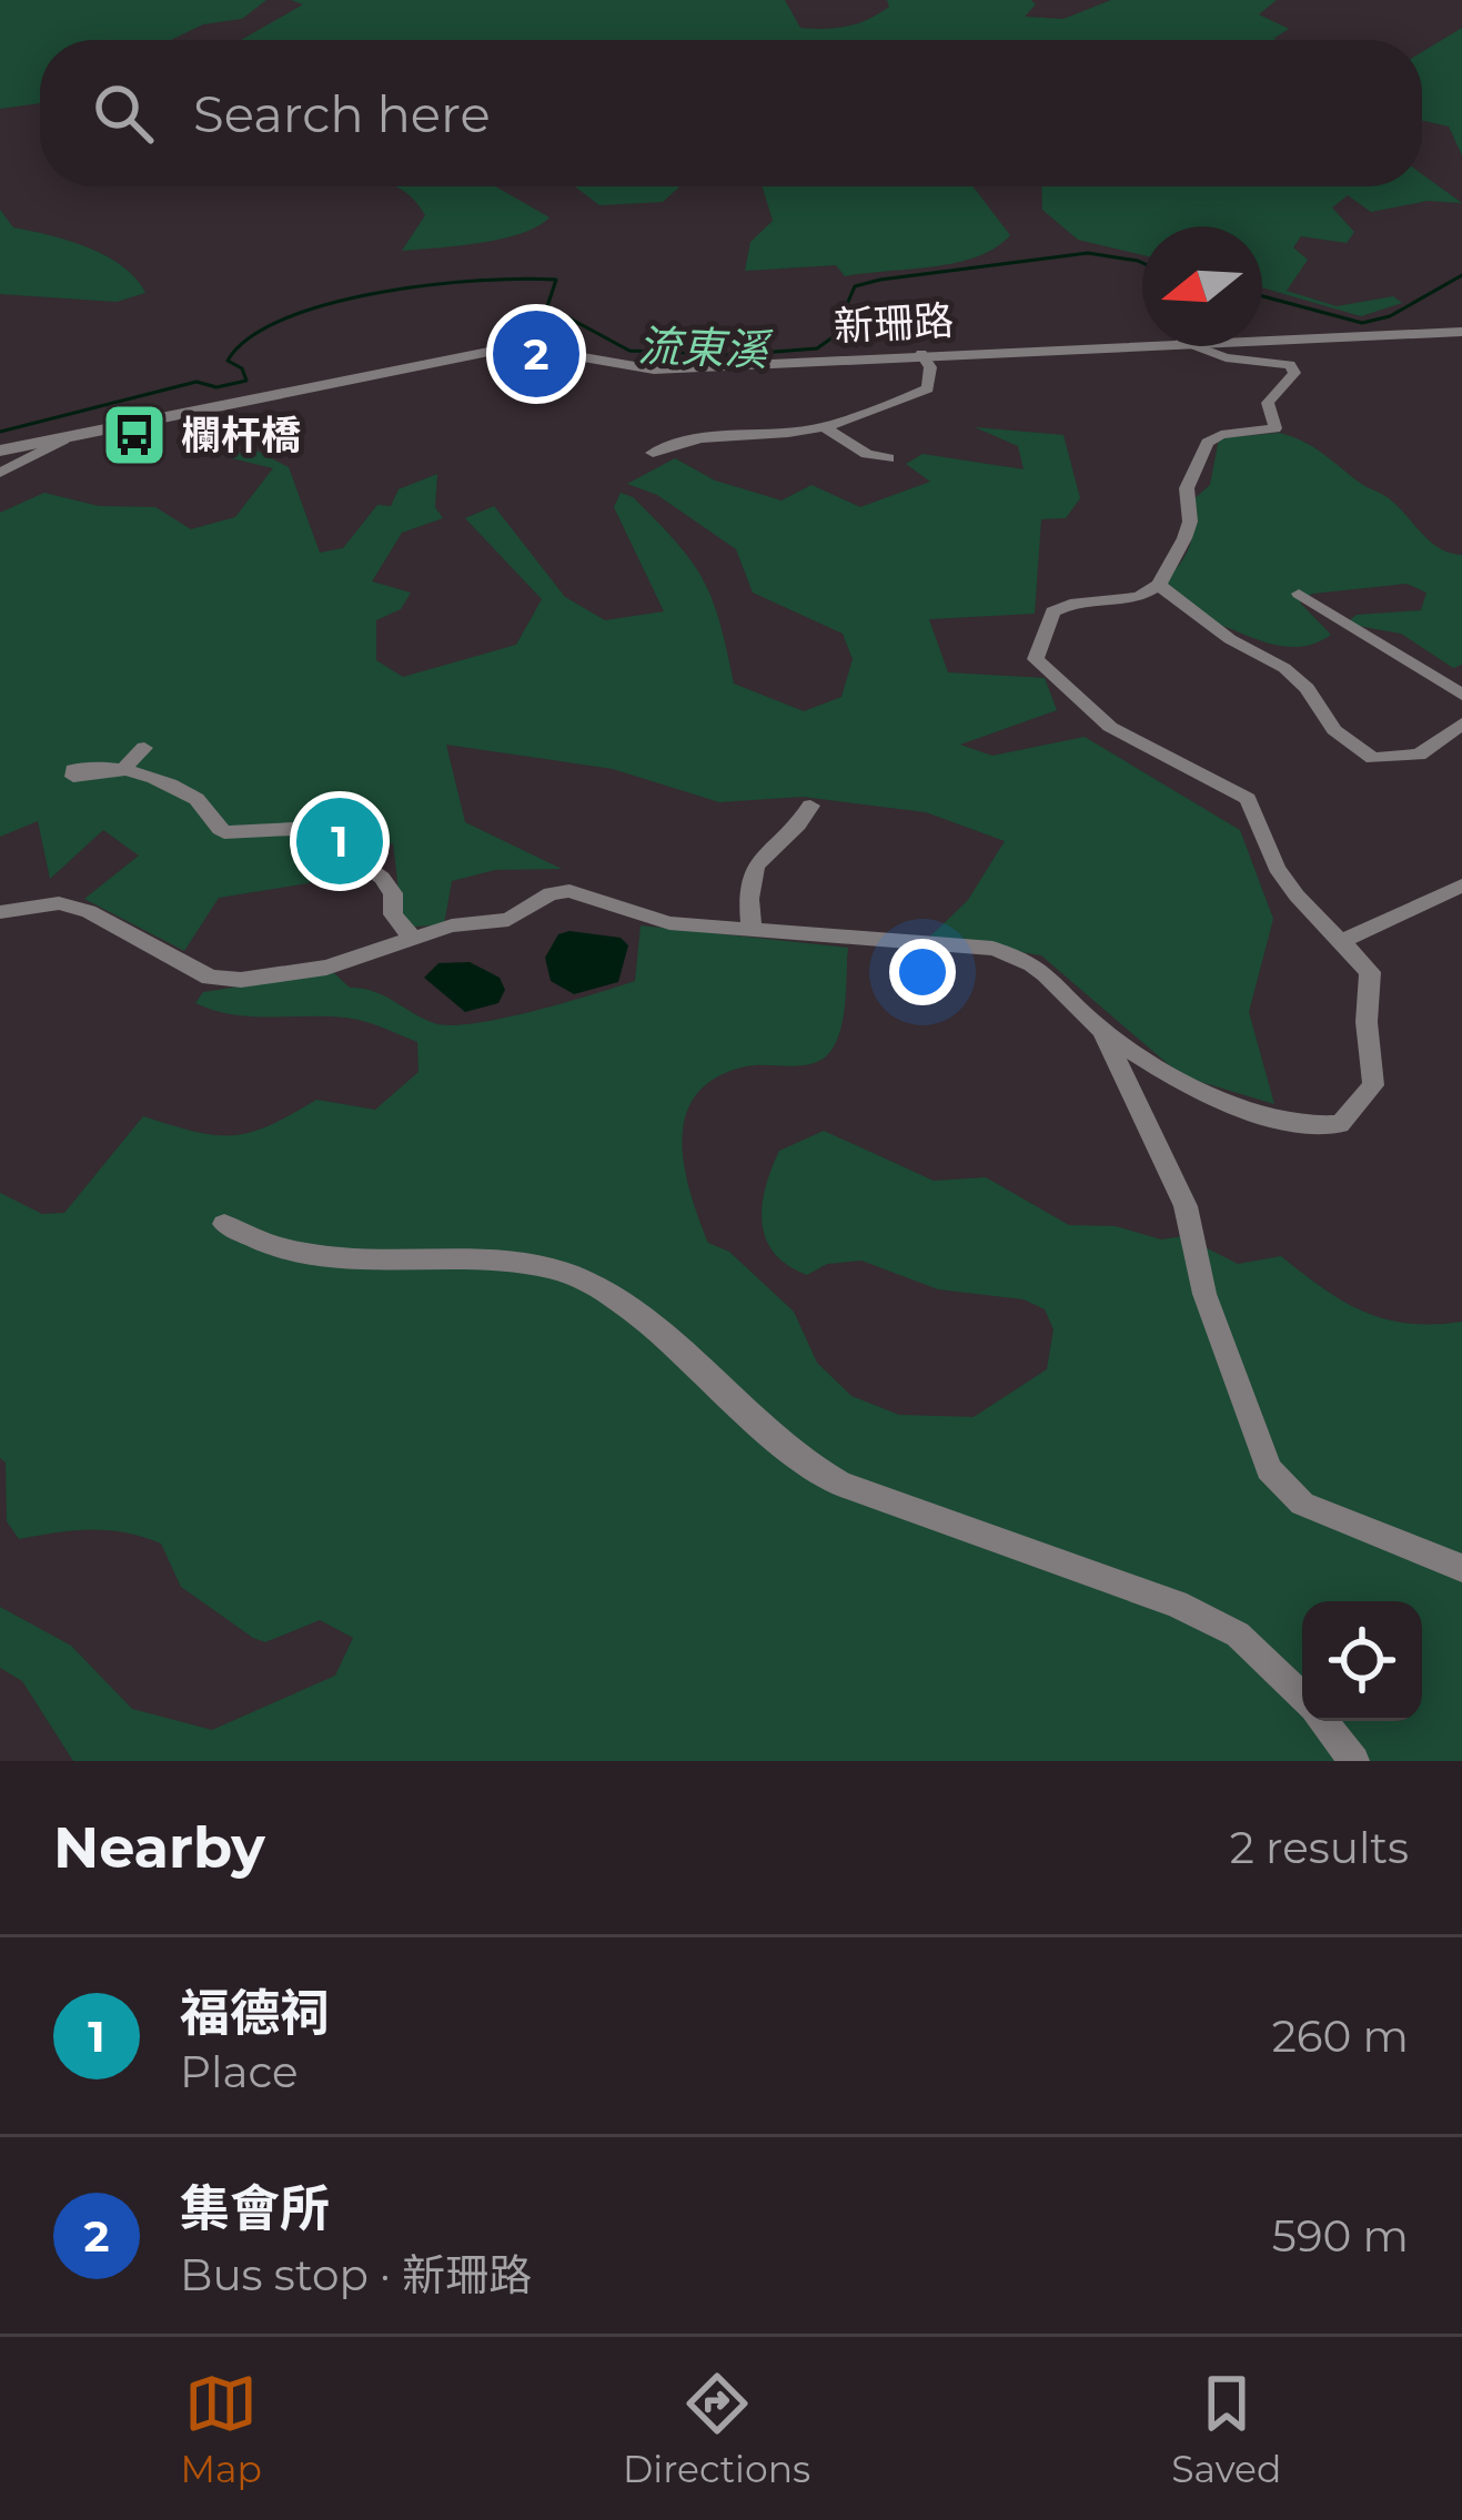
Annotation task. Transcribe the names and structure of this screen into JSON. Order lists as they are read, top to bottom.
{
  "streets": {
    "street": ["新珊路"]
  },
  "water": ["流東溪"],
  "places": {
    "bus stop": ["欄杆橋"]
  },
  "north": "left",
  "page": {
    "search": "Search here",
    "pins": ["2", "1"],
    "heading": ["Nearby", "2 results"],
    "list": [
      {
        "mark": "1",
        "name": "福德祠",
        "note": "Place",
        "value": "260 m"
      },
      {
        "mark": "2",
        "name": "集會所",
        "note": "Bus stop · 新珊路",
        "value": "590 m"
      }
    ],
    "nav": ["Map", "Directions", "Saved"]
  }
}
